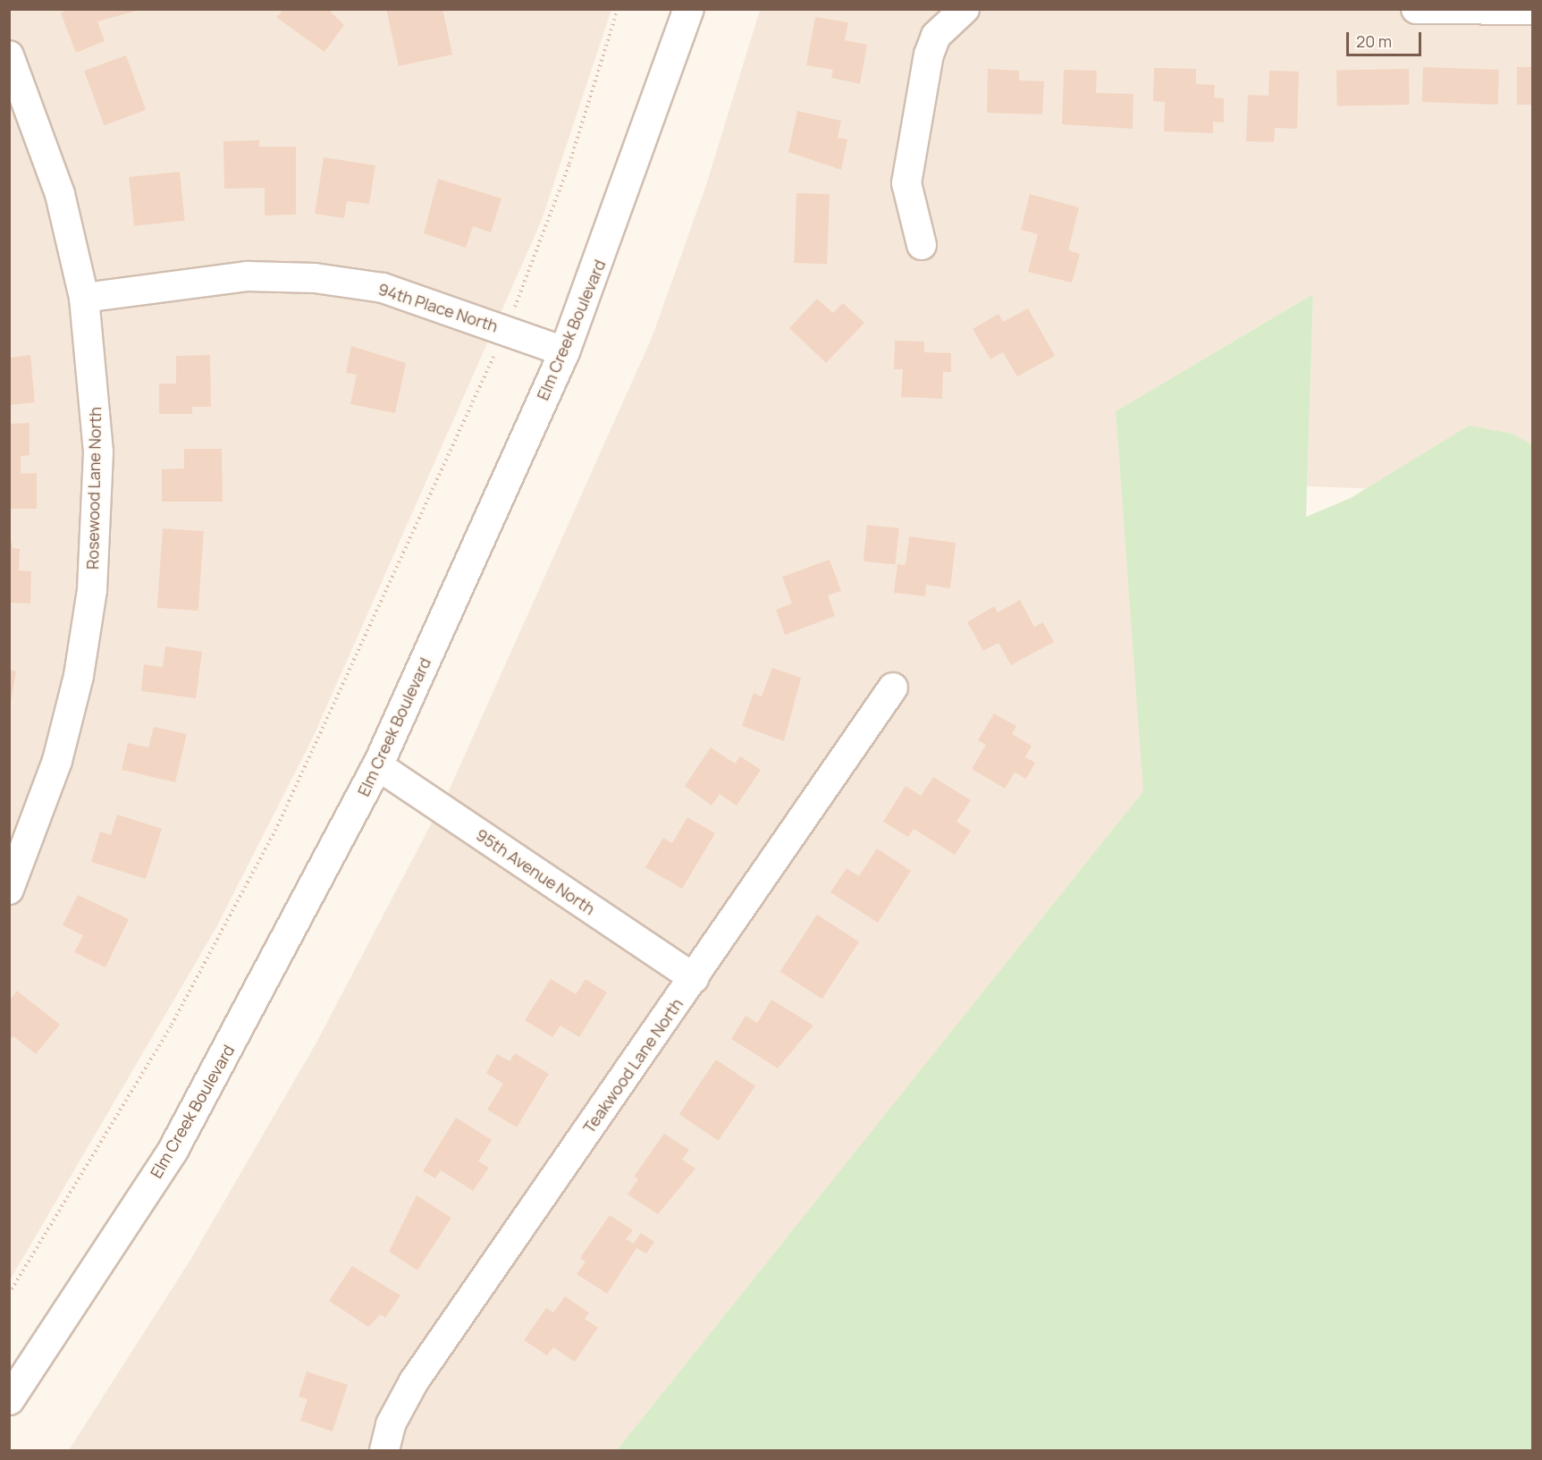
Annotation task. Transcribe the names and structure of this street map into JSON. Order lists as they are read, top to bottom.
{
  "streets": {
    "main road": ["Elm Creek Boulevard"],
    "street": [
      "94th Place North",
      "Rosewood Lane North",
      "95th Avenue North",
      "Teakwood Lane North"
    ]
  },
  "crossings": [
    ["94th Place North", "Elm Creek Boulevard"],
    ["94th Place North", "Rosewood Lane North"],
    ["Elm Creek Boulevard", "95th Avenue North"],
    ["95th Avenue North", "Teakwood Lane North"]
  ],
  "scale_bar": "20 m"
}
